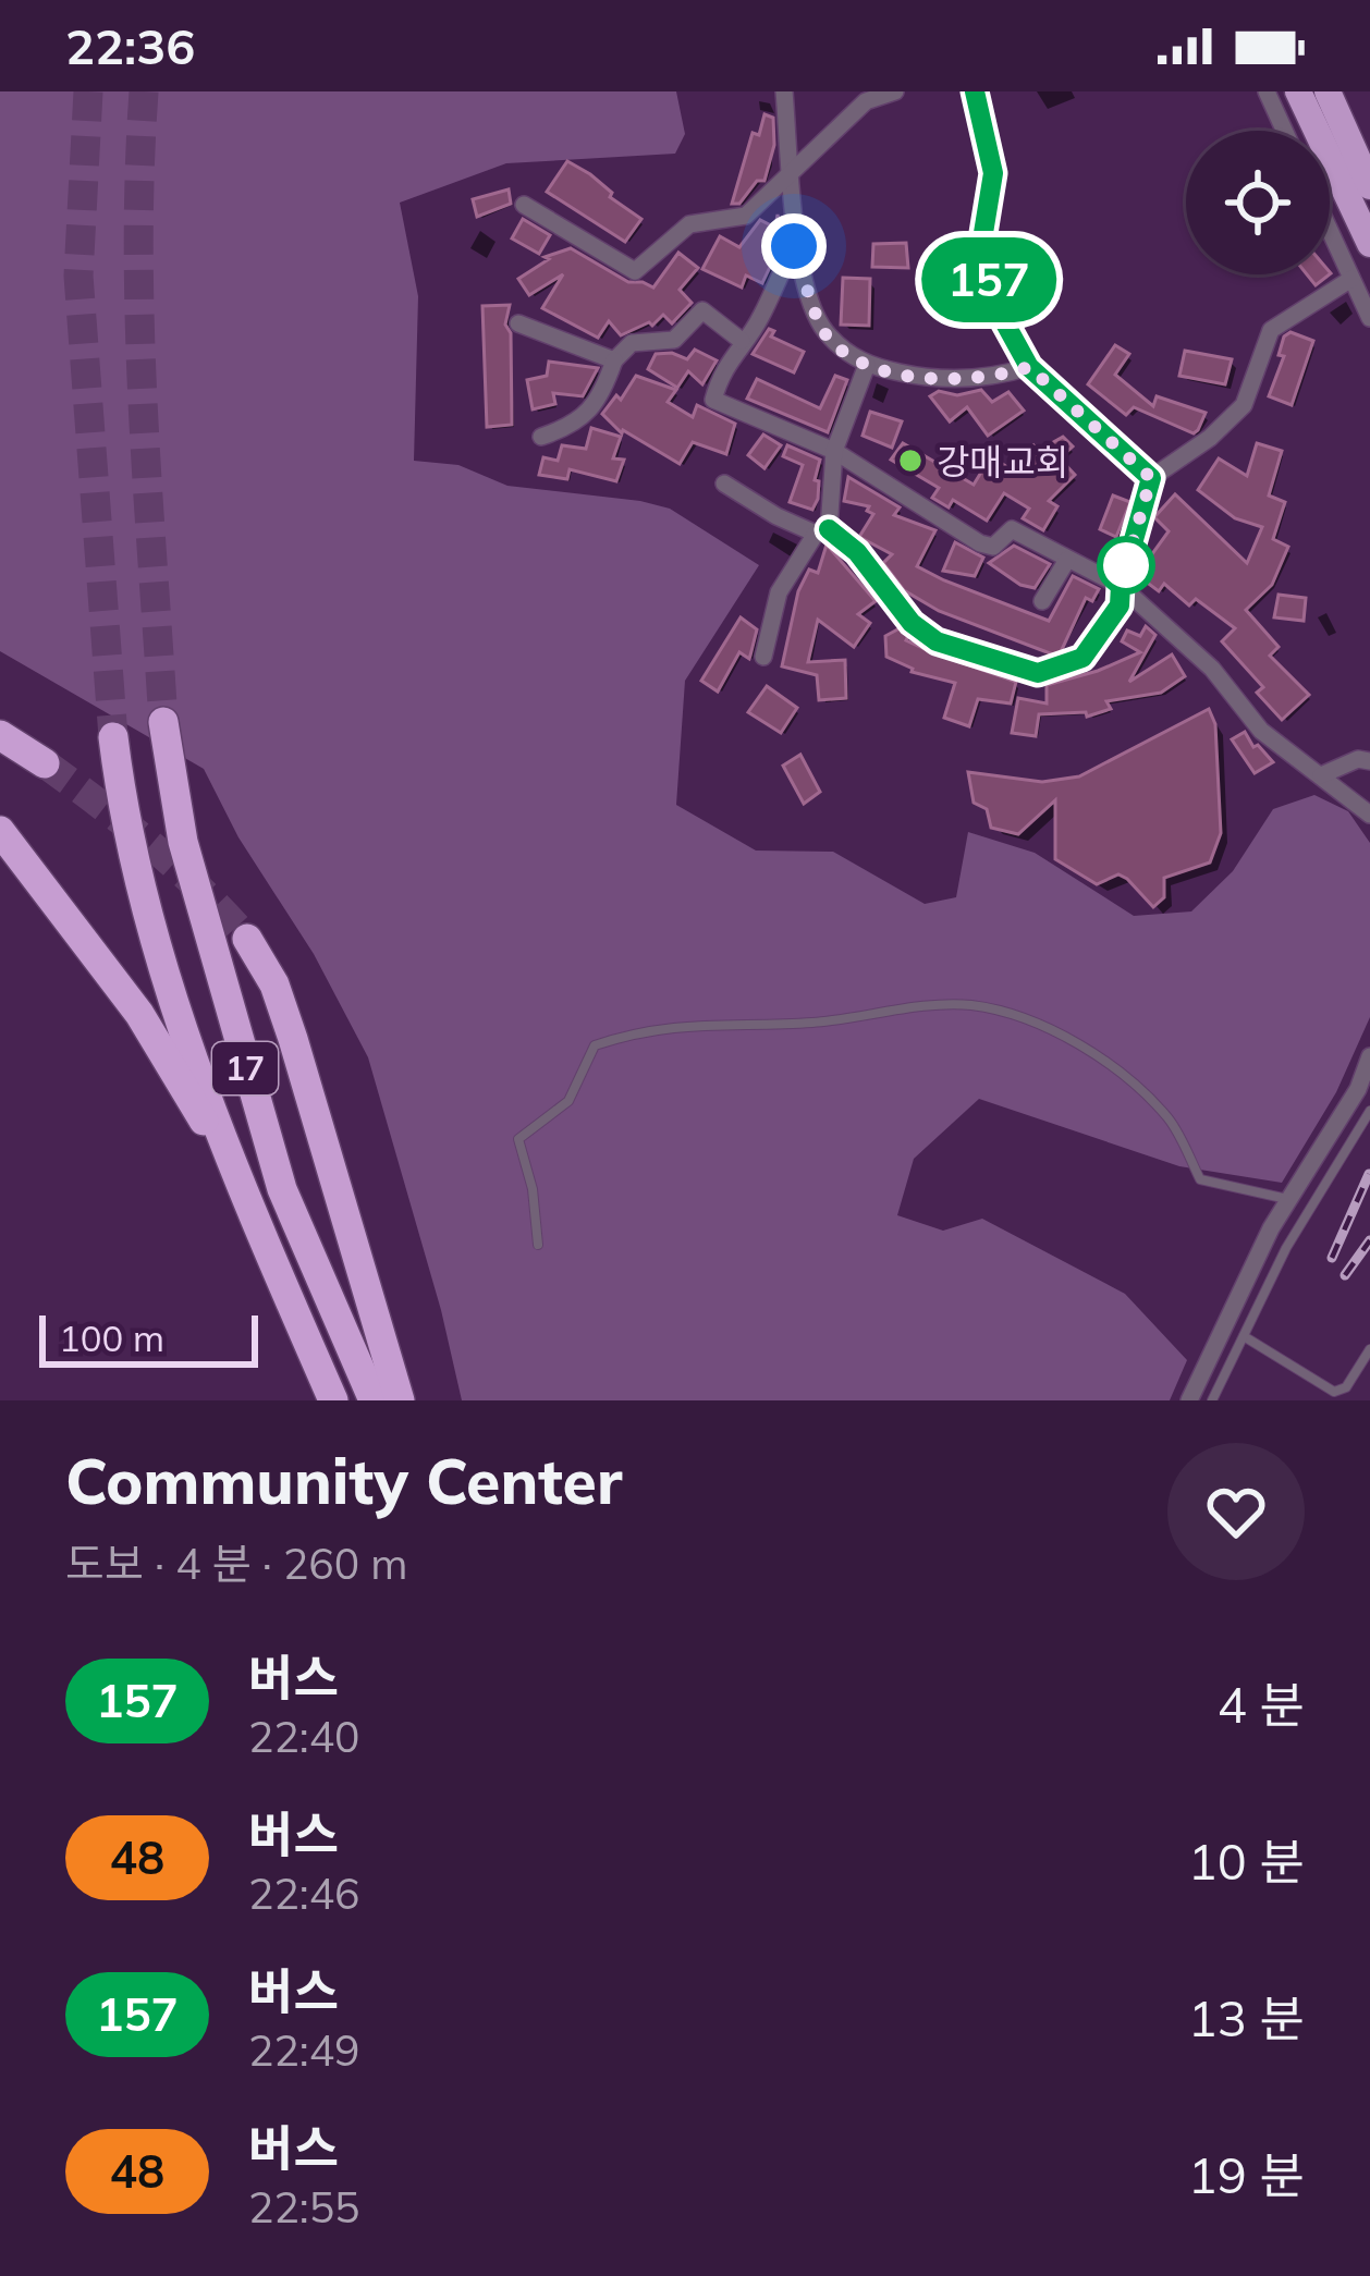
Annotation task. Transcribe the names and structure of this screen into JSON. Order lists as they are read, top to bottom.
{
  "streets": {
    "highway": ["17"]
  },
  "places": ["강매교회"],
  "lines": ["bus line 157"],
  "scale_bar": "100 m",
  "page": {
    "status": "22:36",
    "on_map": "157",
    "scale": "100 m",
    "heading": ["Community Center", "도보 · 4 분 · 260 m"],
    "list": [
      {
        "mark": "157",
        "name": "버스",
        "note": "22:40",
        "value": "4 분"
      },
      {
        "mark": "48",
        "name": "버스",
        "note": "22:46",
        "value": "10 분"
      },
      {
        "mark": "157",
        "name": "버스",
        "note": "22:49",
        "value": "13 분"
      },
      {
        "mark": "48",
        "name": "버스",
        "note": "22:55",
        "value": "19 분"
      }
    ]
  }
}
